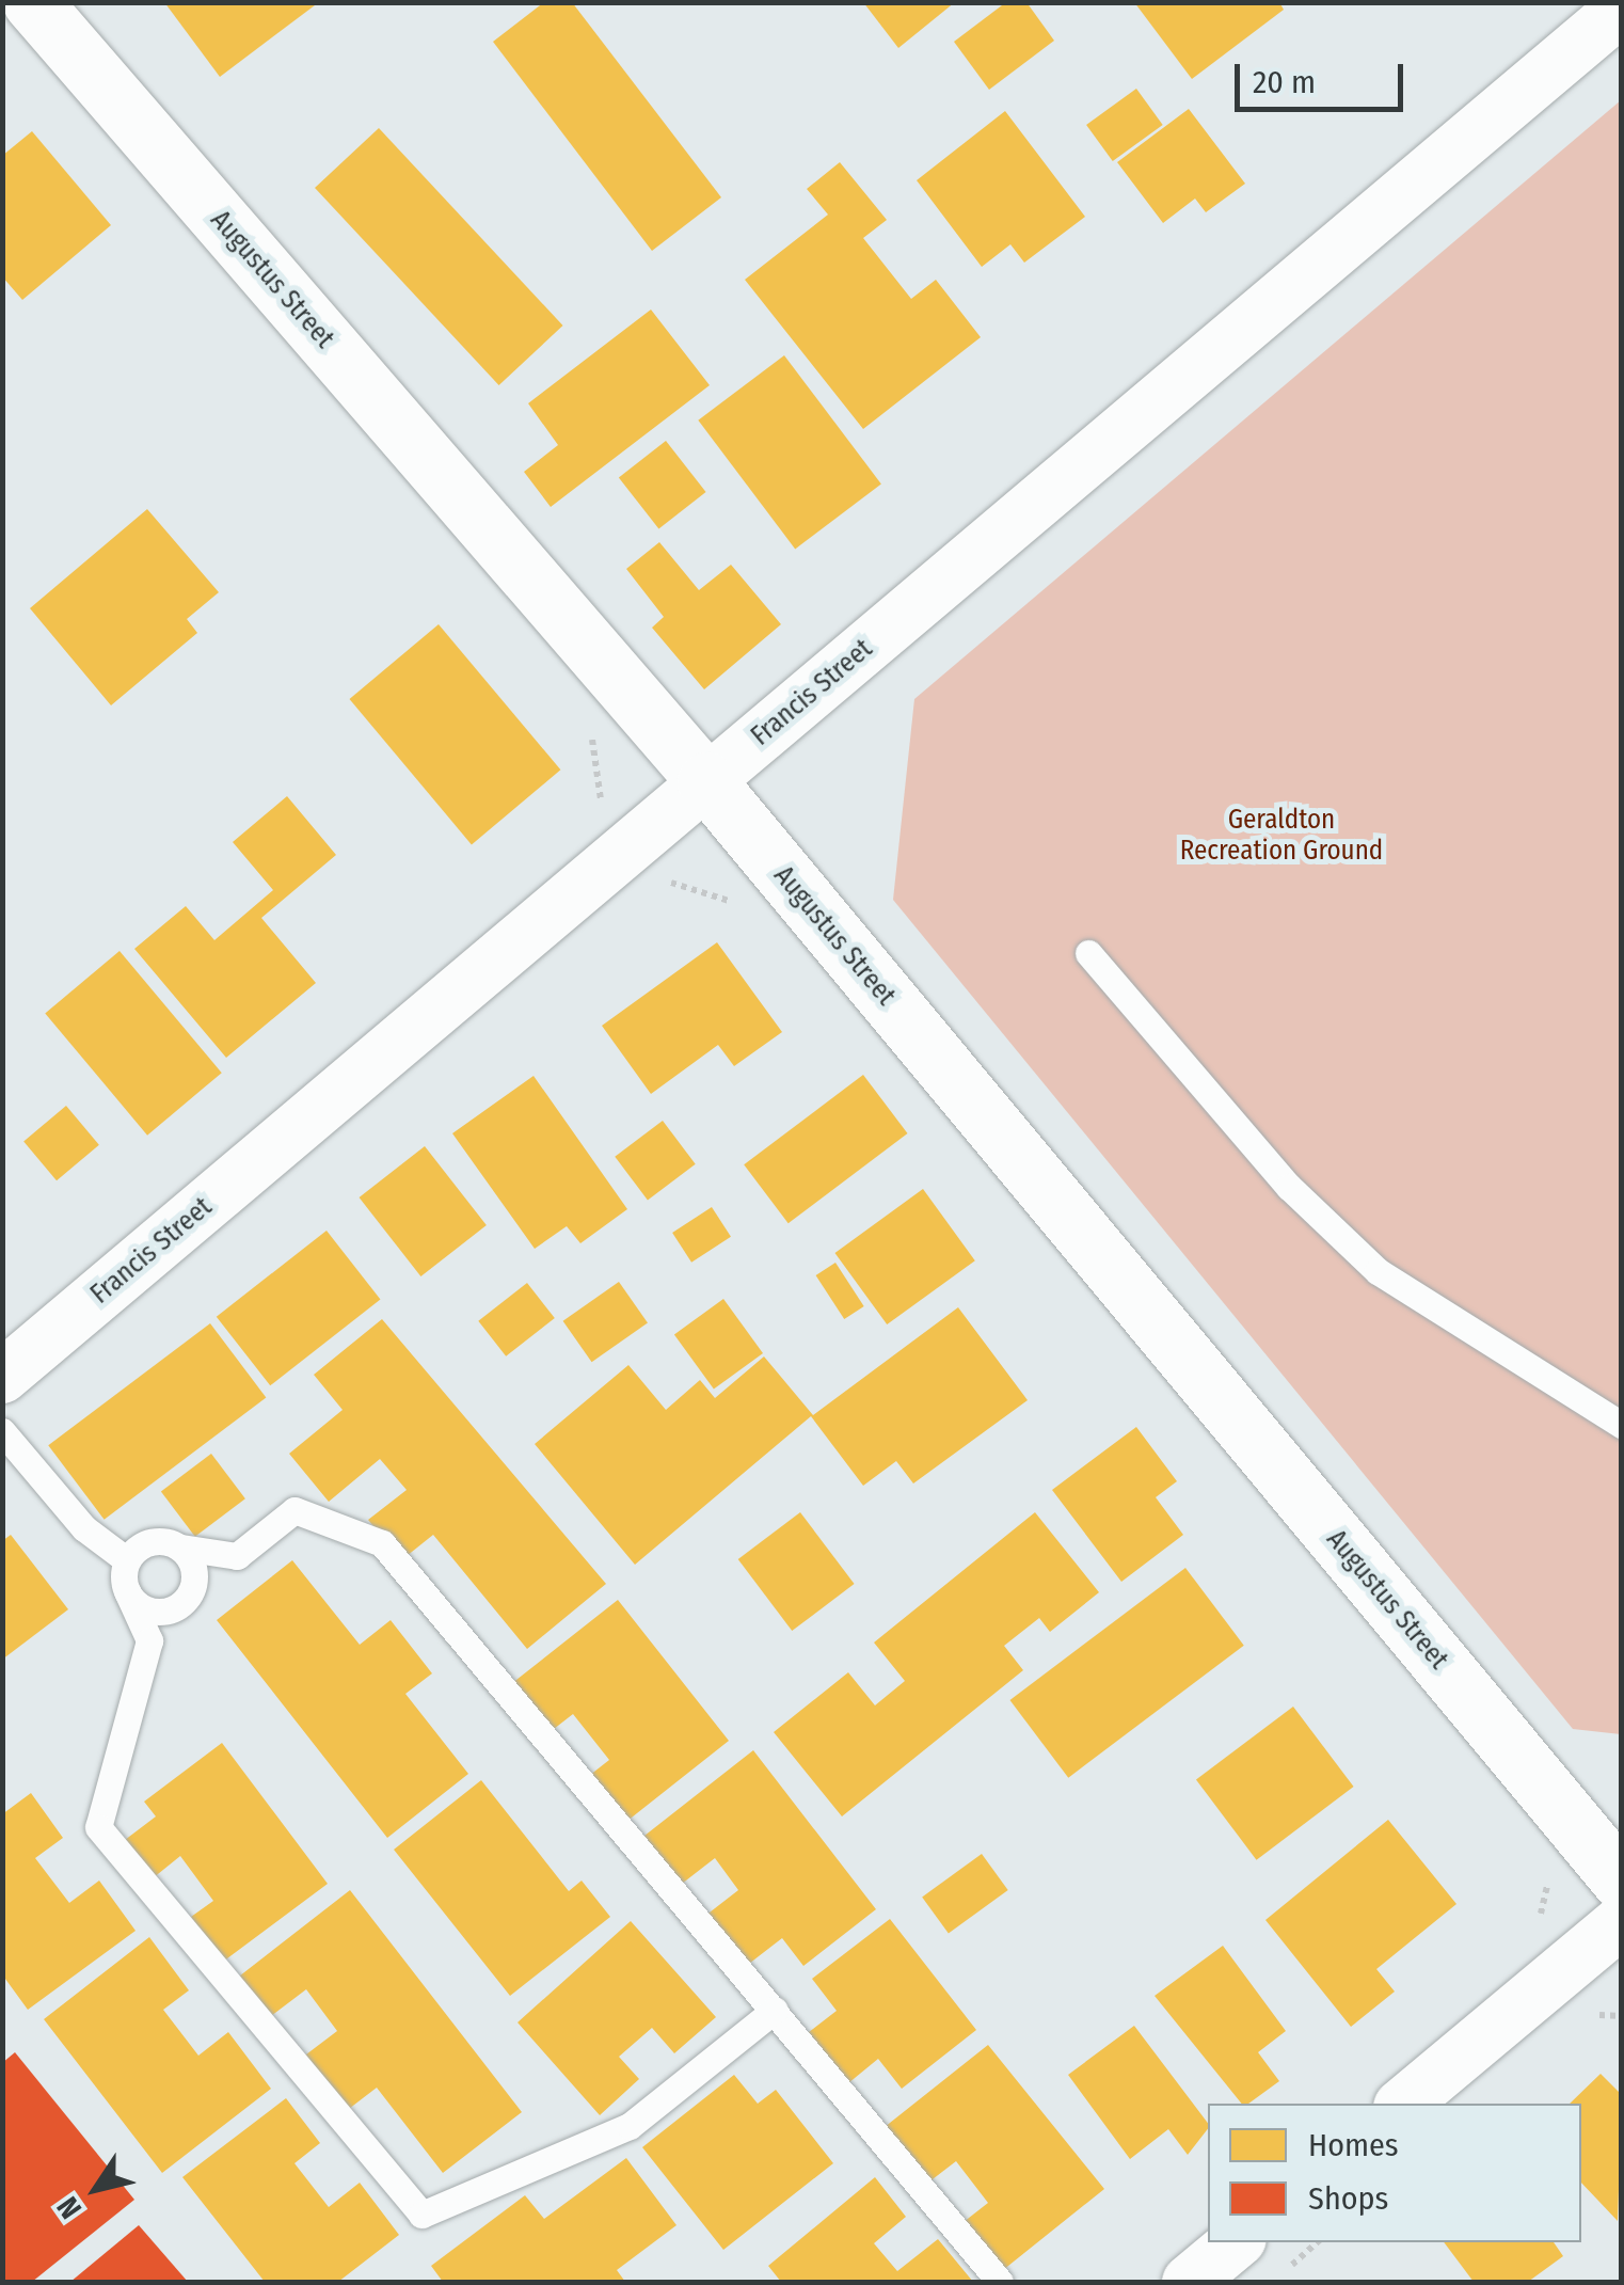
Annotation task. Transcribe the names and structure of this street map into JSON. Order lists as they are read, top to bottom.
{
  "streets": {
    "street": ["Augustus Street", "Francis Street"]
  },
  "crossings": [
    ["Augustus Street", "Francis Street"]
  ],
  "parks": ["Geraldton Recreation Ground"],
  "legend": ["Homes", "Shops"],
  "scale_bar": "20 m",
  "north": "bottom left"
}
